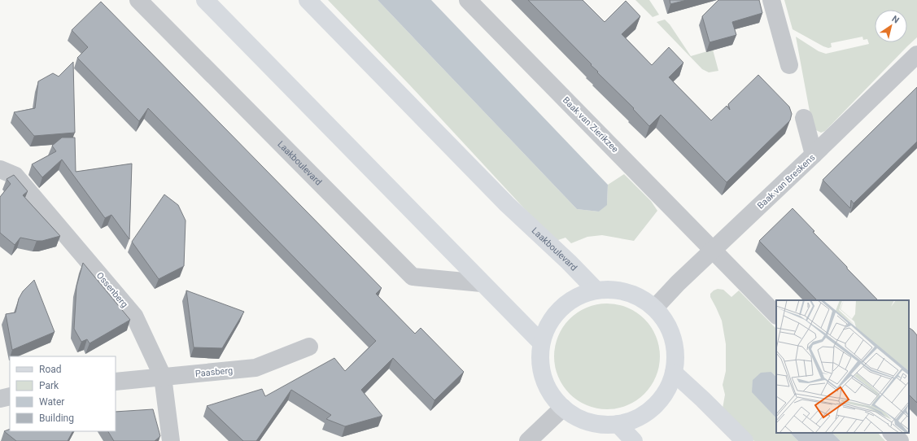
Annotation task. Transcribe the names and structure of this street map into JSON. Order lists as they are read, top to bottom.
{
  "streets": {
    "main road": ["Laakboulevard"],
    "street": [
      "Baak van Zierikzee",
      "Baak van Breskens",
      "Ossenberg",
      "Paasberg"
    ]
  },
  "crossings": [
    ["Baak van Zierikzee", "Baak van Breskens"],
    ["Ossenberg", "Paasberg"]
  ],
  "legend": [
    "Road",
    "Park",
    "Water",
    "Building"
  ],
  "north": "top right"
}
